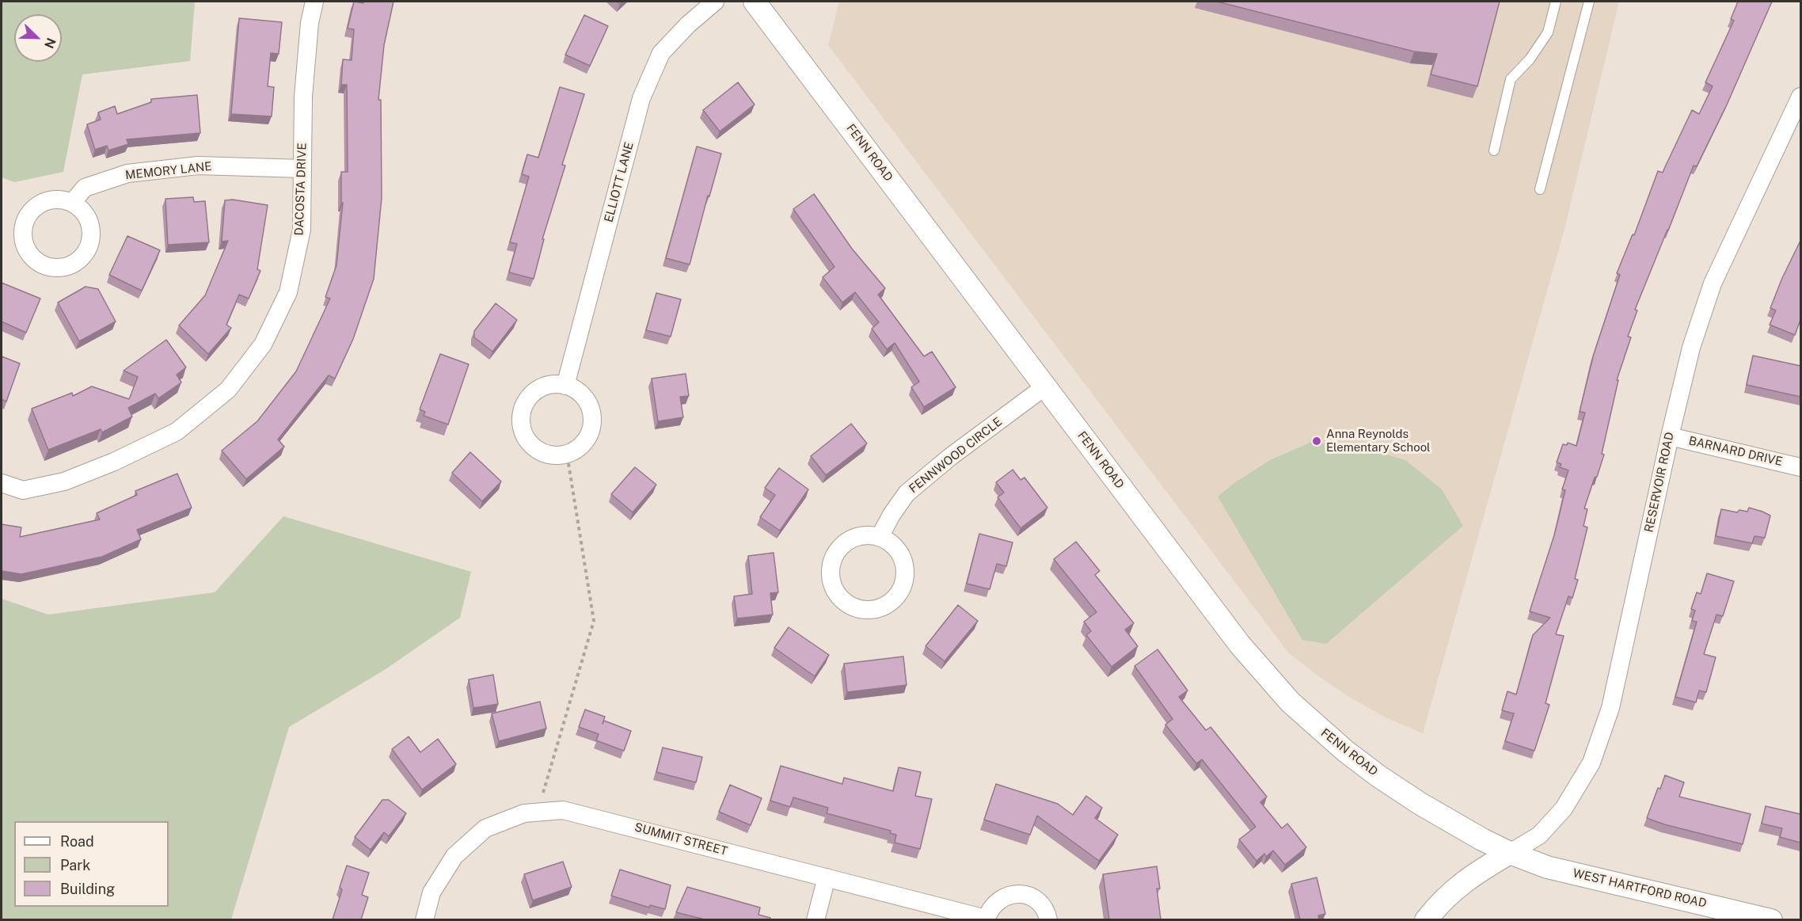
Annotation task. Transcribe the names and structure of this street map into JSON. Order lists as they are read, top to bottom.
{
  "streets": {
    "street": [
      "FENN ROAD",
      "MEMORY LANE",
      "ELLIOTT LANE",
      "DACOSTA DRIVE",
      "BARNARD DRIVE",
      "FENNWOOD CIRCLE",
      "RESERVOIR ROAD",
      "SUMMIT STREET",
      "WEST HARTFORD ROAD"
    ]
  },
  "crossings": [
    ["FENN ROAD", "FENNWOOD CIRCLE"],
    ["FENN ROAD", "RESERVOIR ROAD"],
    ["FENN ROAD", "WEST HARTFORD ROAD"],
    ["MEMORY LANE", "DACOSTA DRIVE"],
    ["BARNARD DRIVE", "RESERVOIR ROAD"],
    ["RESERVOIR ROAD", "WEST HARTFORD ROAD"]
  ],
  "places": ["Anna Reynolds Elementary School"],
  "legend": ["Road", "Park", "Building"],
  "north": "bottom right"
}
